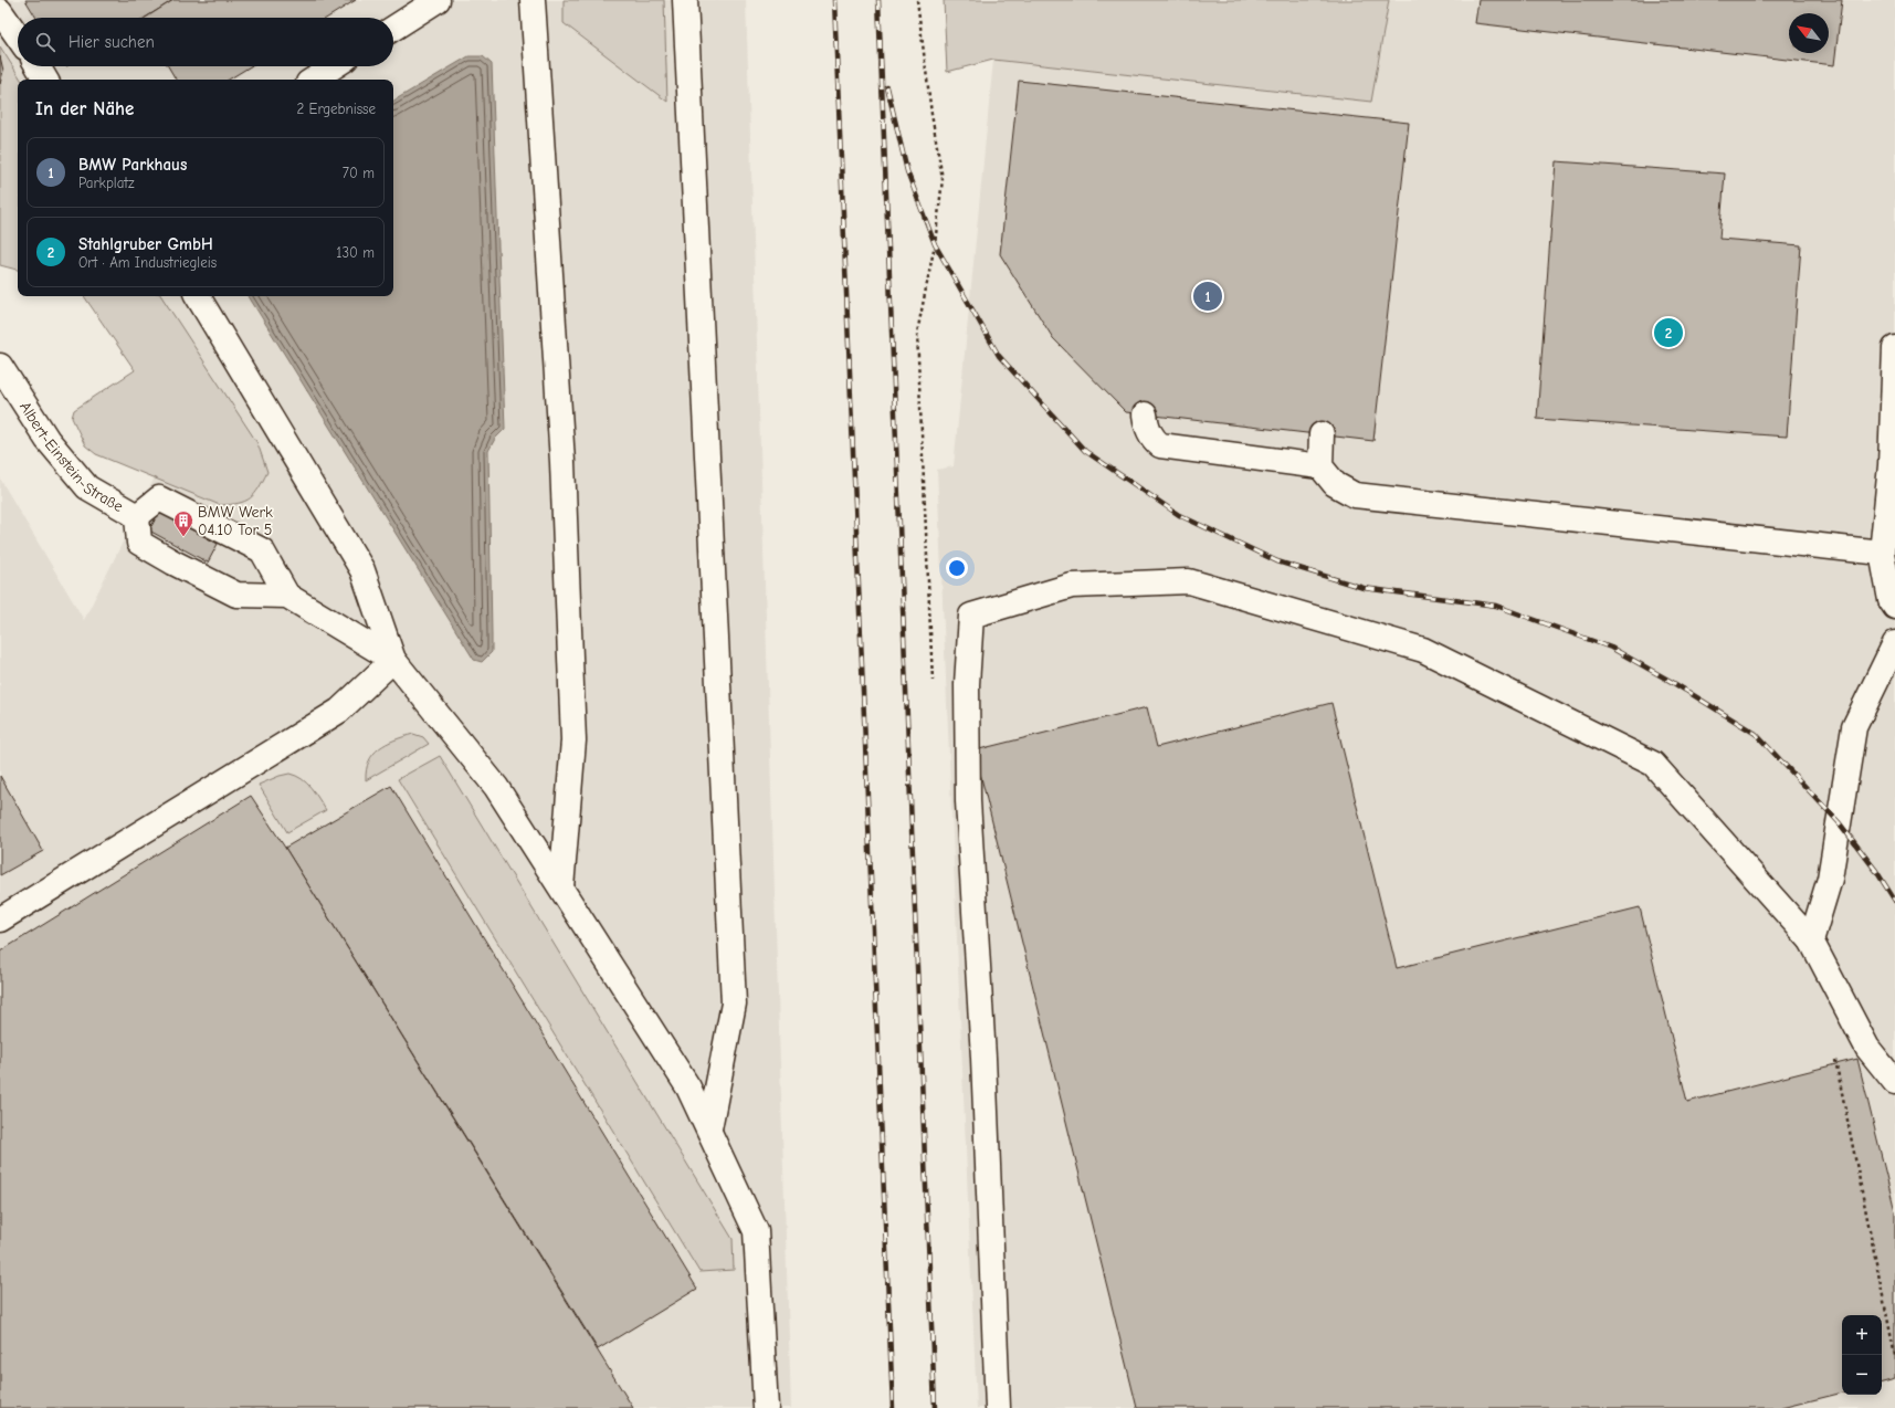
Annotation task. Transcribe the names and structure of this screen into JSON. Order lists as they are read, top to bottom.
{
  "streets": {
    "street": ["Albert-Einstein-Straße"]
  },
  "places": {
    "building": ["BMW Werk 04.10 Tor 5"]
  },
  "north": "top left",
  "page": {
    "search": "Hier suchen",
    "heading": ["In der Nähe", "2 Ergebnisse"],
    "list": [
      {
        "mark": "1",
        "name": "BMW Parkhaus",
        "note": "Parkplatz",
        "value": "70 m"
      },
      {
        "mark": "2",
        "name": "Stahlgruber GmbH",
        "note": "Ort · Am Industriegleis",
        "value": "130 m"
      }
    ],
    "pins": ["1", "2"],
    "map_buttons": ["+", "−"]
  }
}
